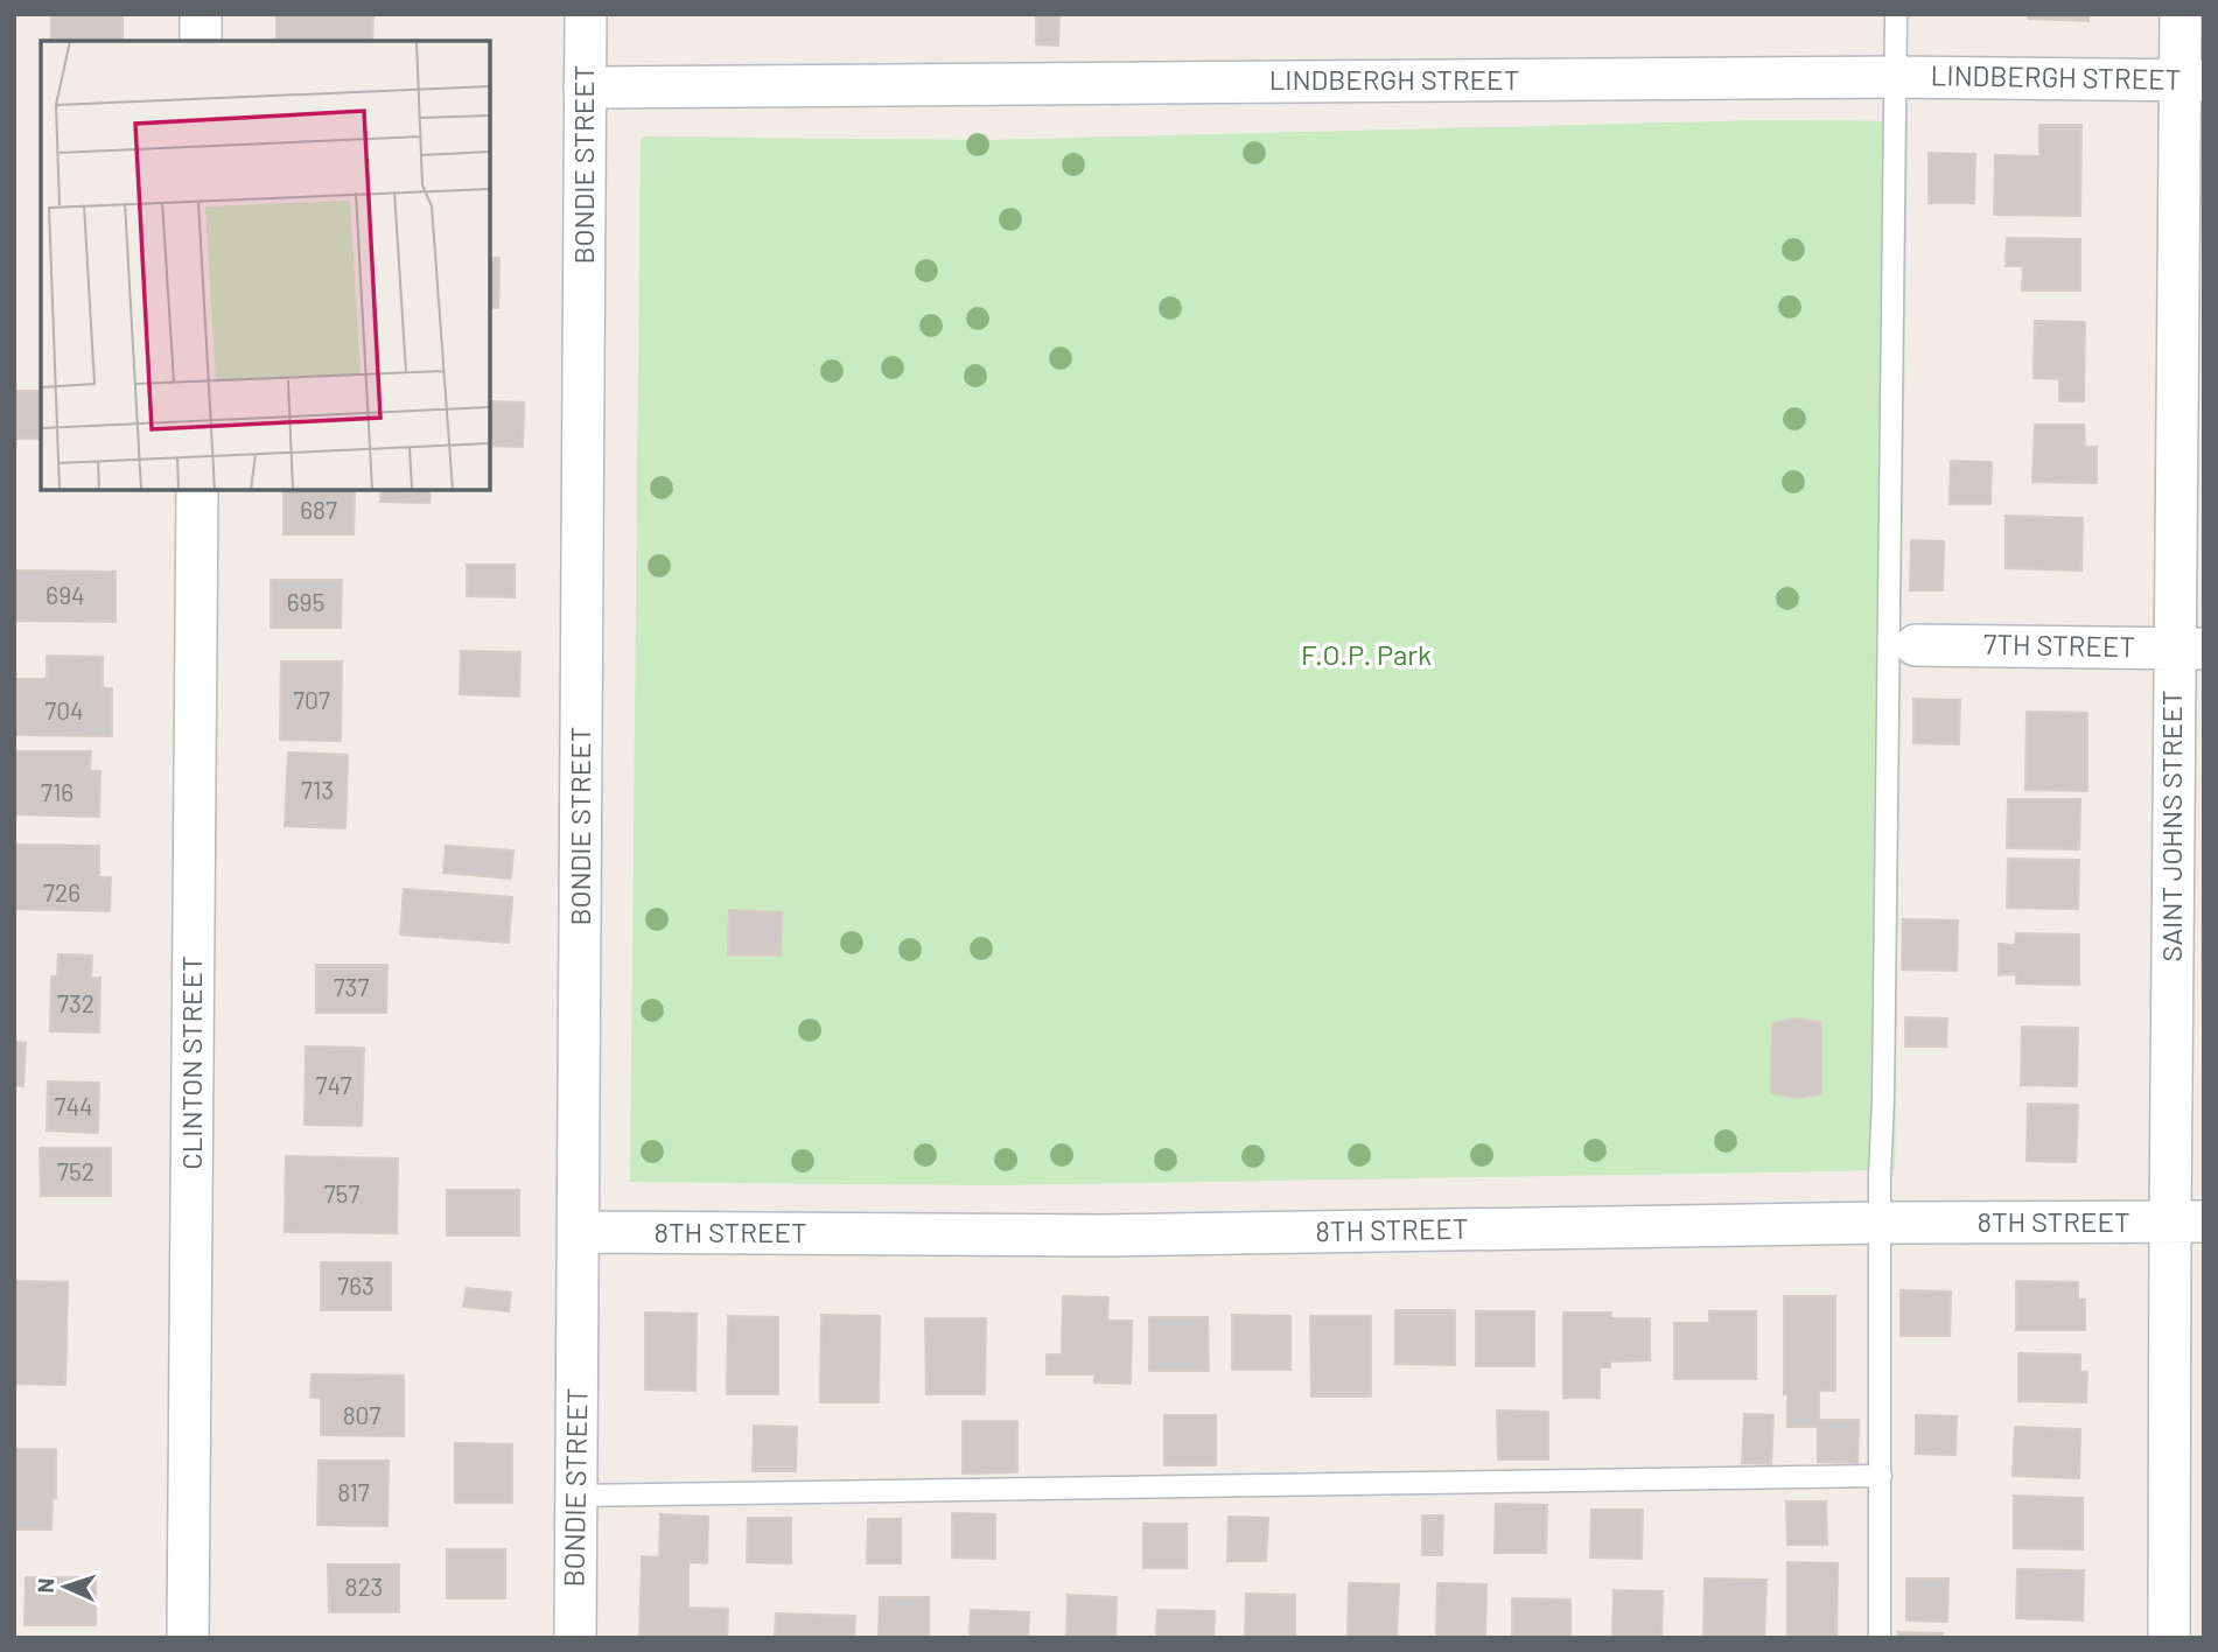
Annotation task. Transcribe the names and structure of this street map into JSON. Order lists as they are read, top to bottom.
{
  "streets": {
    "street": [
      "LINDBERGH STREET",
      "BONDIE STREET",
      "7TH STREET",
      "SAINT JOHNS STREET",
      "CLINTON STREET",
      "8TH STREET"
    ]
  },
  "crossings": [
    ["LINDBERGH STREET", "BONDIE STREET"],
    ["LINDBERGH STREET", "SAINT JOHNS STREET"],
    ["BONDIE STREET", "8TH STREET"],
    ["7TH STREET", "SAINT JOHNS STREET"],
    ["SAINT JOHNS STREET", "8TH STREET"]
  ],
  "parks": ["F.O.P. Park"],
  "house_numbers": [
    "687",
    "694",
    "695",
    "707",
    "704",
    "713",
    "716",
    "726",
    "737",
    "732",
    "747",
    "744",
    "752",
    "757",
    "763",
    "807",
    "817",
    "823"
  ],
  "north": "left"
}
